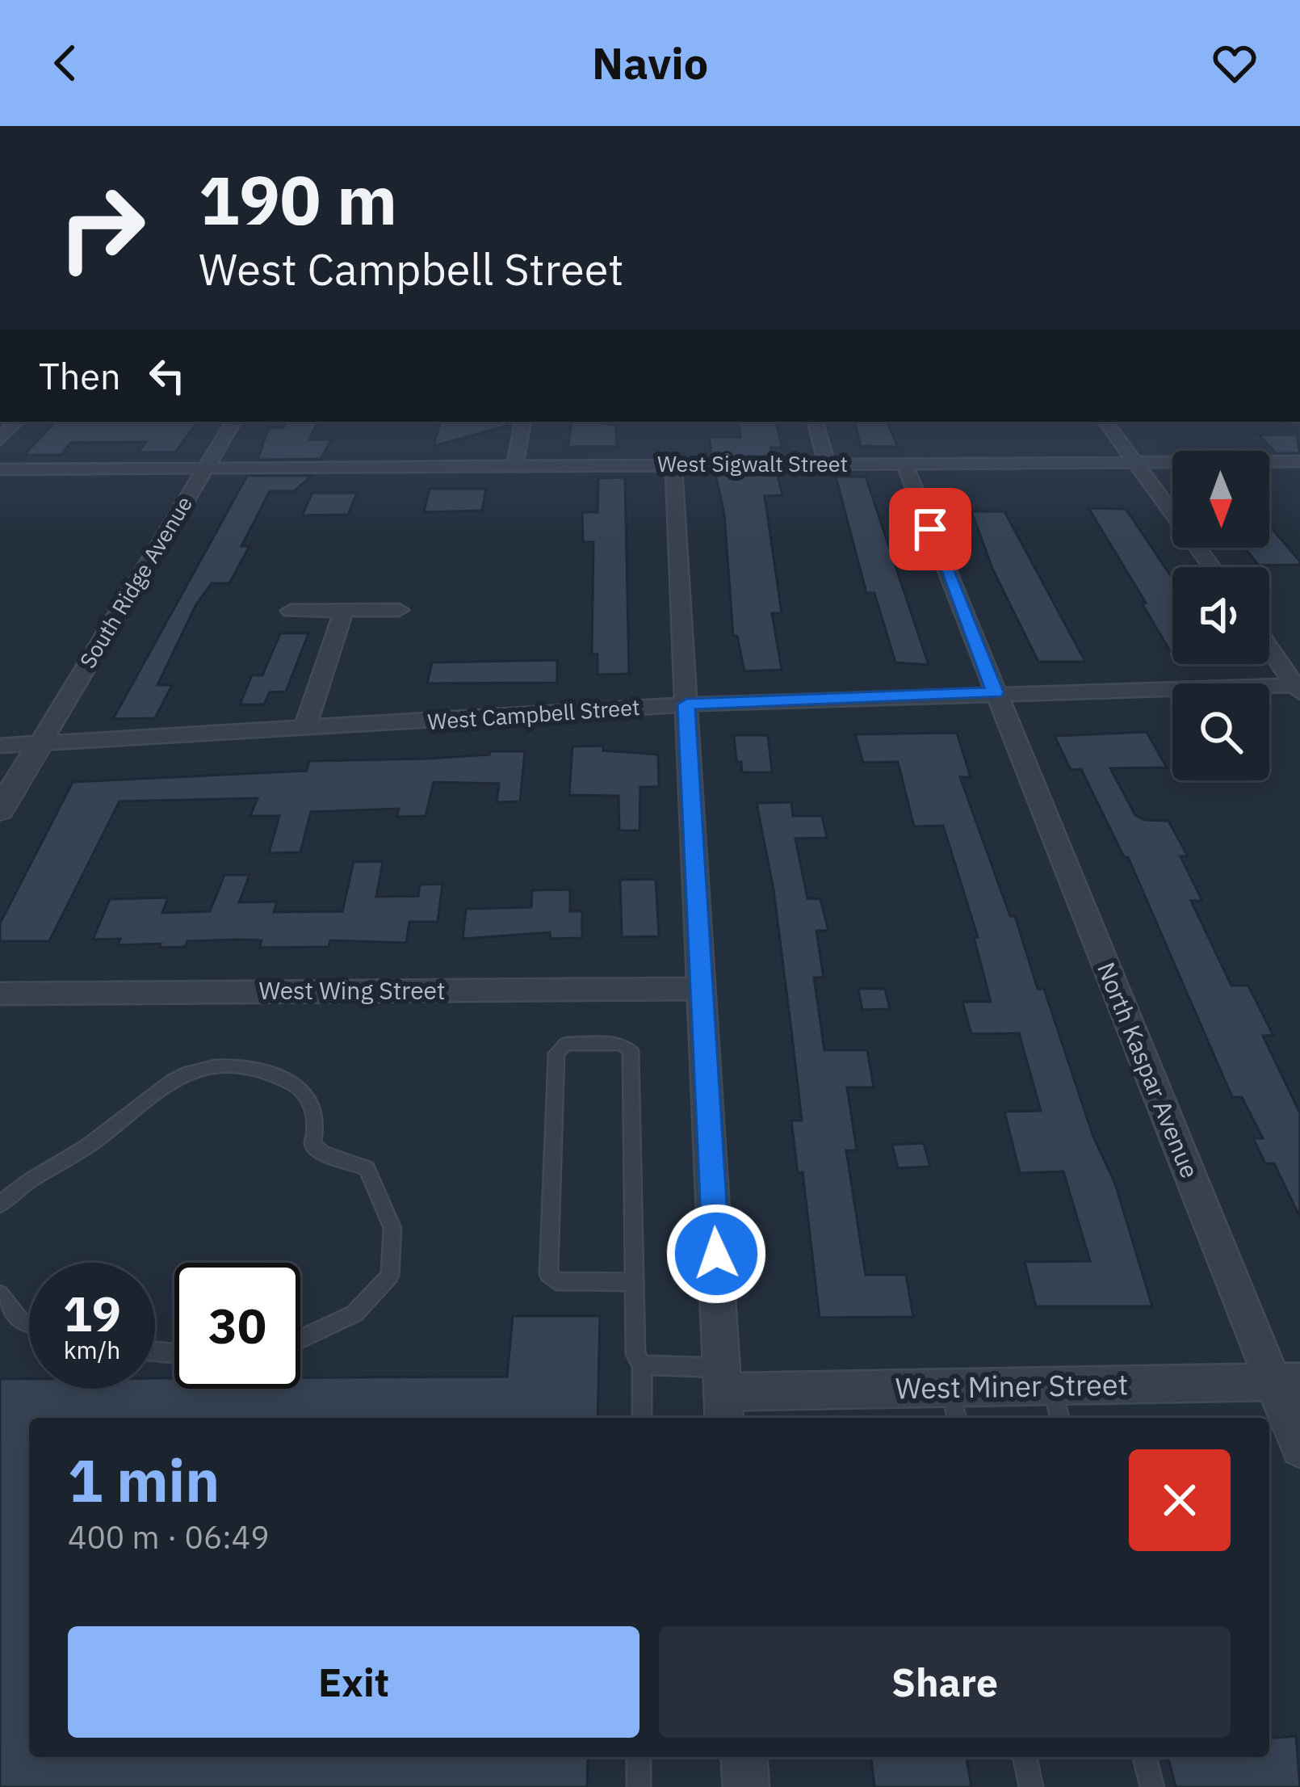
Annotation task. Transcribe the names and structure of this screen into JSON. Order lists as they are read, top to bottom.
{
  "streets": {
    "street": [
      "West Sigwalt Street",
      "South Ridge Avenue",
      "West Campbell Street",
      "West Wing Street",
      "North Kaspar Avenue",
      "West Miner Street"
    ]
  },
  "crossings": [
    ["West Sigwalt Street", "South Ridge Avenue"],
    ["West Sigwalt Street", "North Kaspar Avenue"],
    ["South Ridge Avenue", "West Campbell Street"],
    ["West Campbell Street", "North Kaspar Avenue"],
    ["North Kaspar Avenue", "West Miner Street"]
  ],
  "north": "bottom",
  "page": {
    "header": "Navio",
    "turn": ["190 m", "West Campbell Street"],
    "then": "Then",
    "speed": "19 km/h",
    "limit": "30",
    "heading": ["1 min", "400 m · 06:49"],
    "buttons": ["Exit", "Share"]
  }
}
